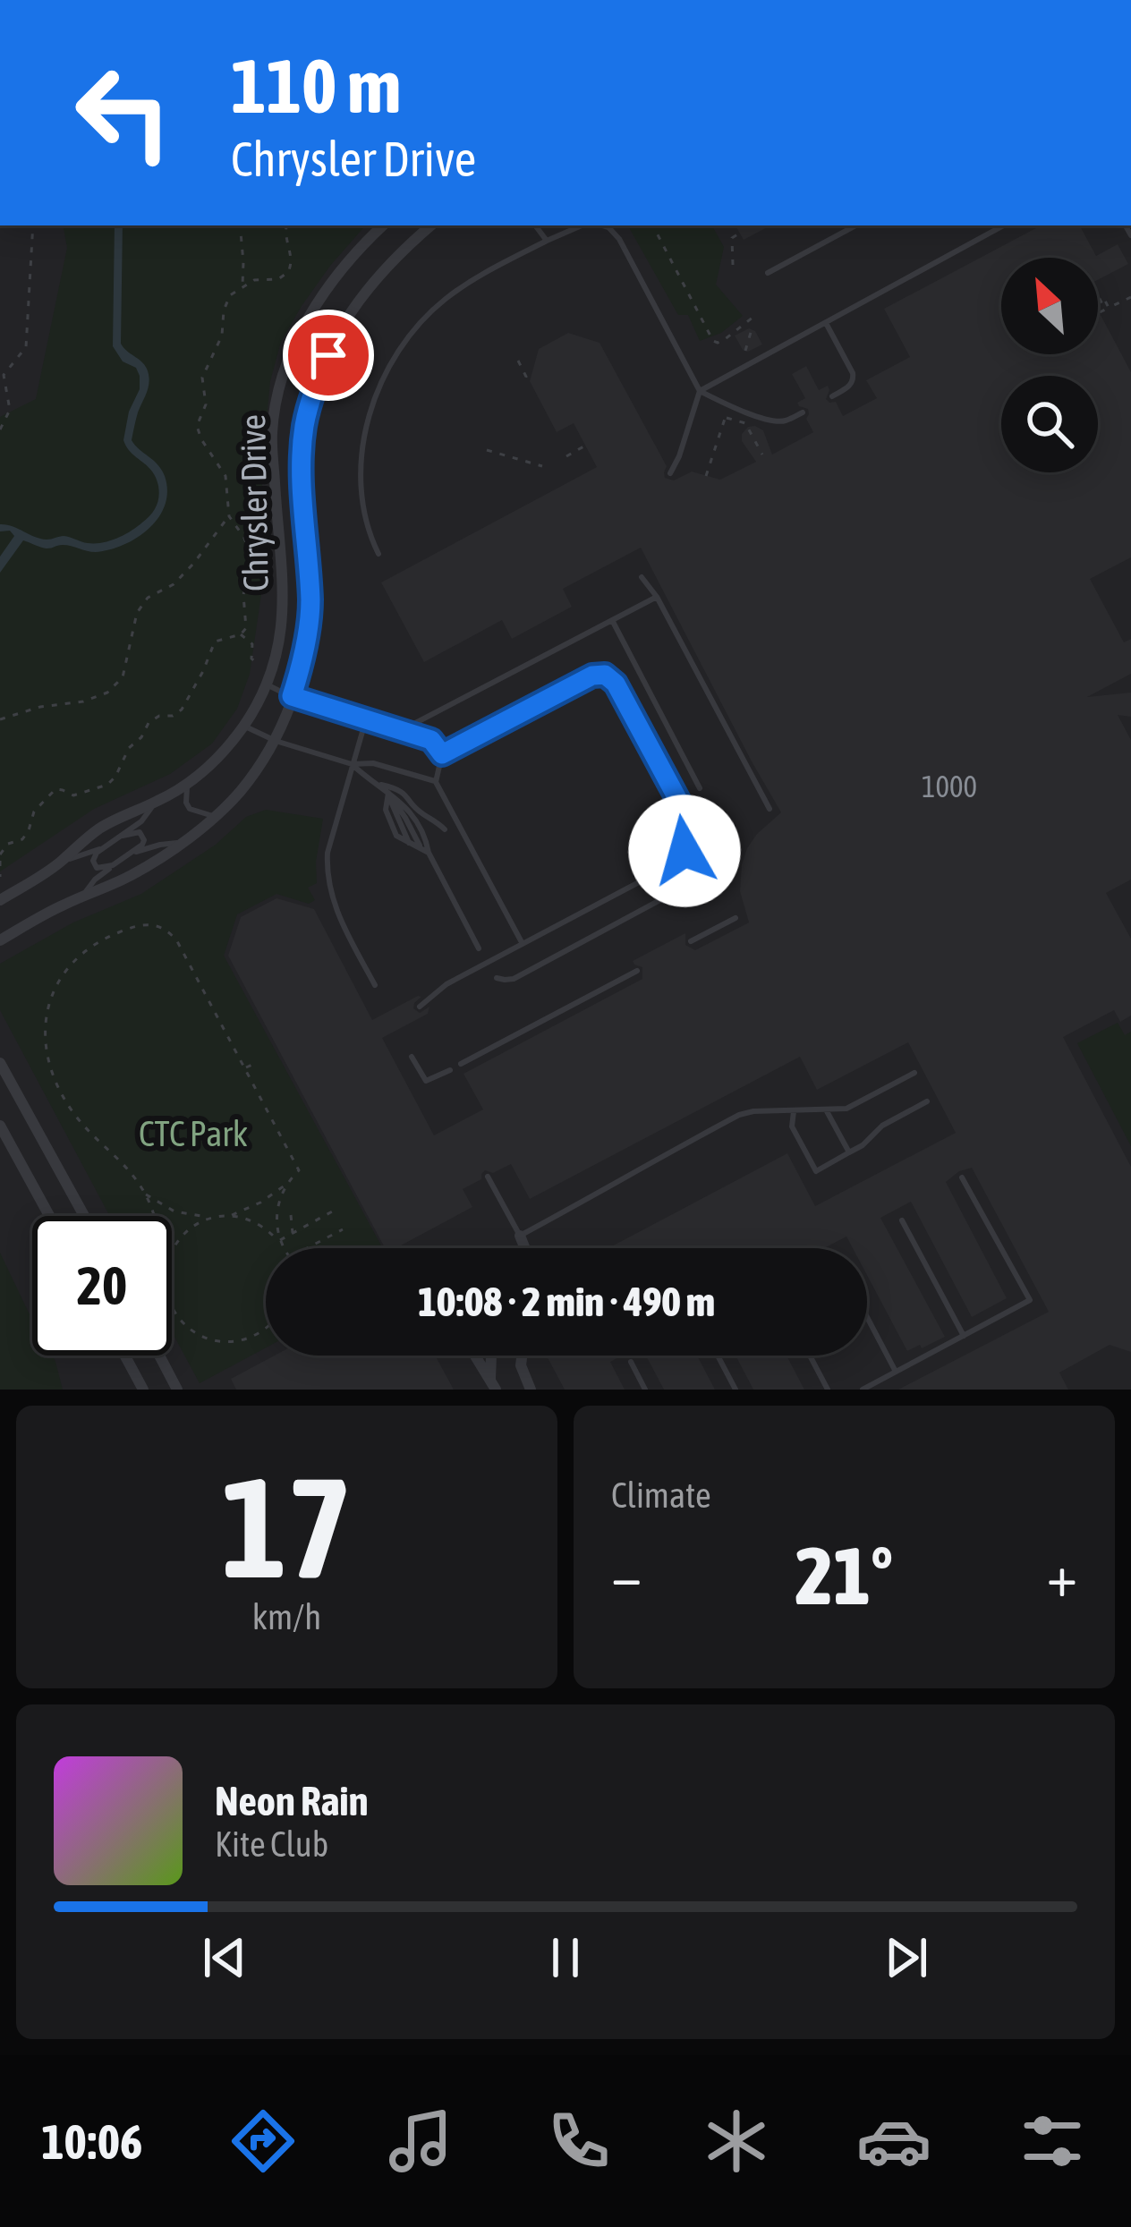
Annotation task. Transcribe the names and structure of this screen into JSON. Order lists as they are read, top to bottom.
{
  "streets": {
    "street": ["Chrysler Drive"]
  },
  "parks": ["CTC Park"],
  "house_numbers": ["1000"],
  "north": "top left",
  "page": {
    "turn": ["110 m", "Chrysler Drive"],
    "limit": "20",
    "trip": "10:08 · 2 min · 490 m",
    "tile": [
      ["17", "km/h"],
      "Climate"
    ],
    "heat": ["−", "21°", "+"],
    "song": ["Neon Rain", "Kite Club"],
    "tabs": "10:06"
  }
}
